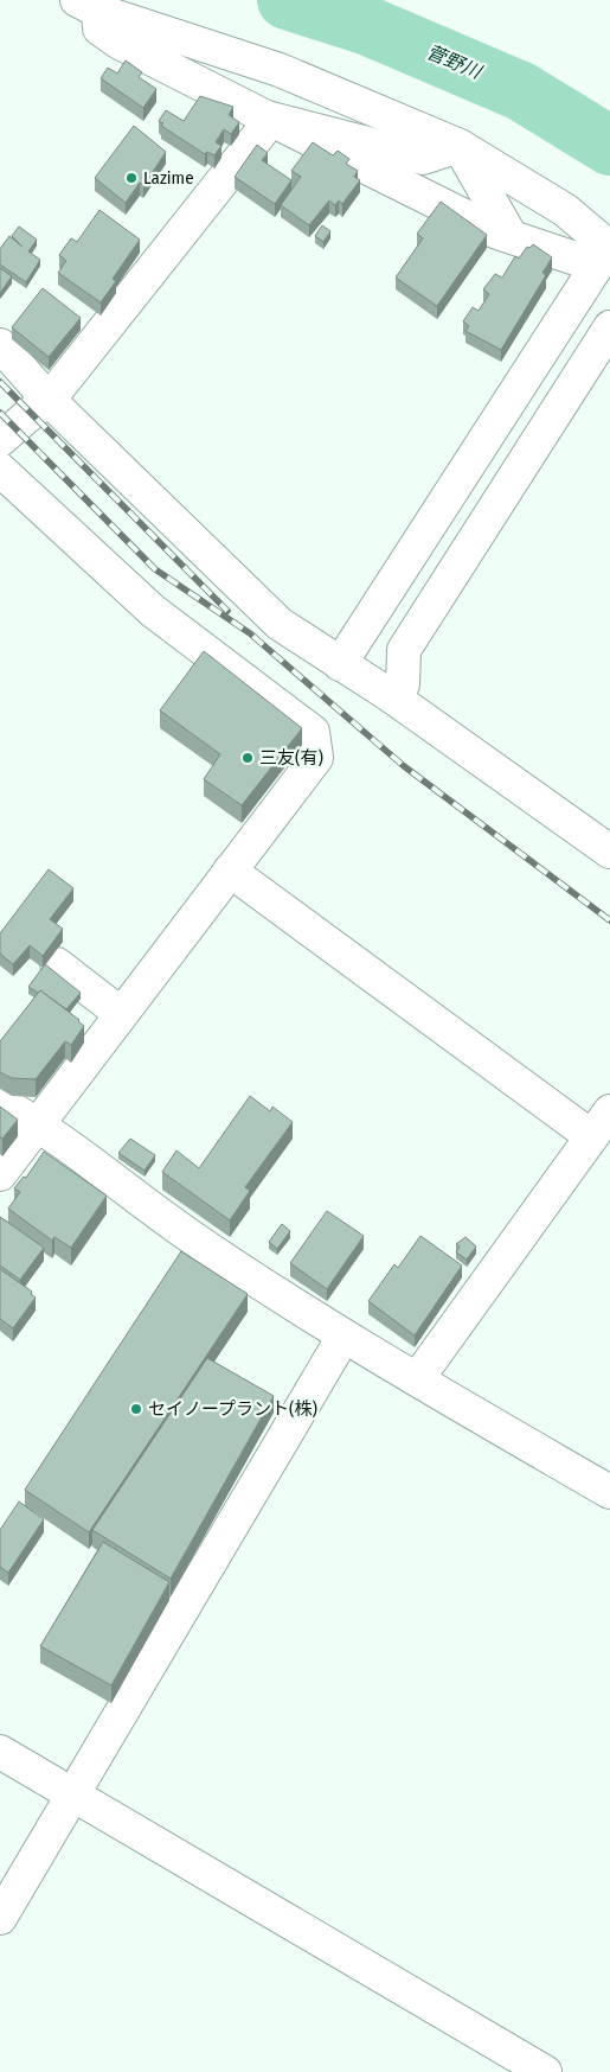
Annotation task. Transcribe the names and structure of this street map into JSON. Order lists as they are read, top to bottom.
{
  "water": ["菅野川"],
  "places": ["Lazime", "三友(有)", "セイノープラント(株)"]
}
